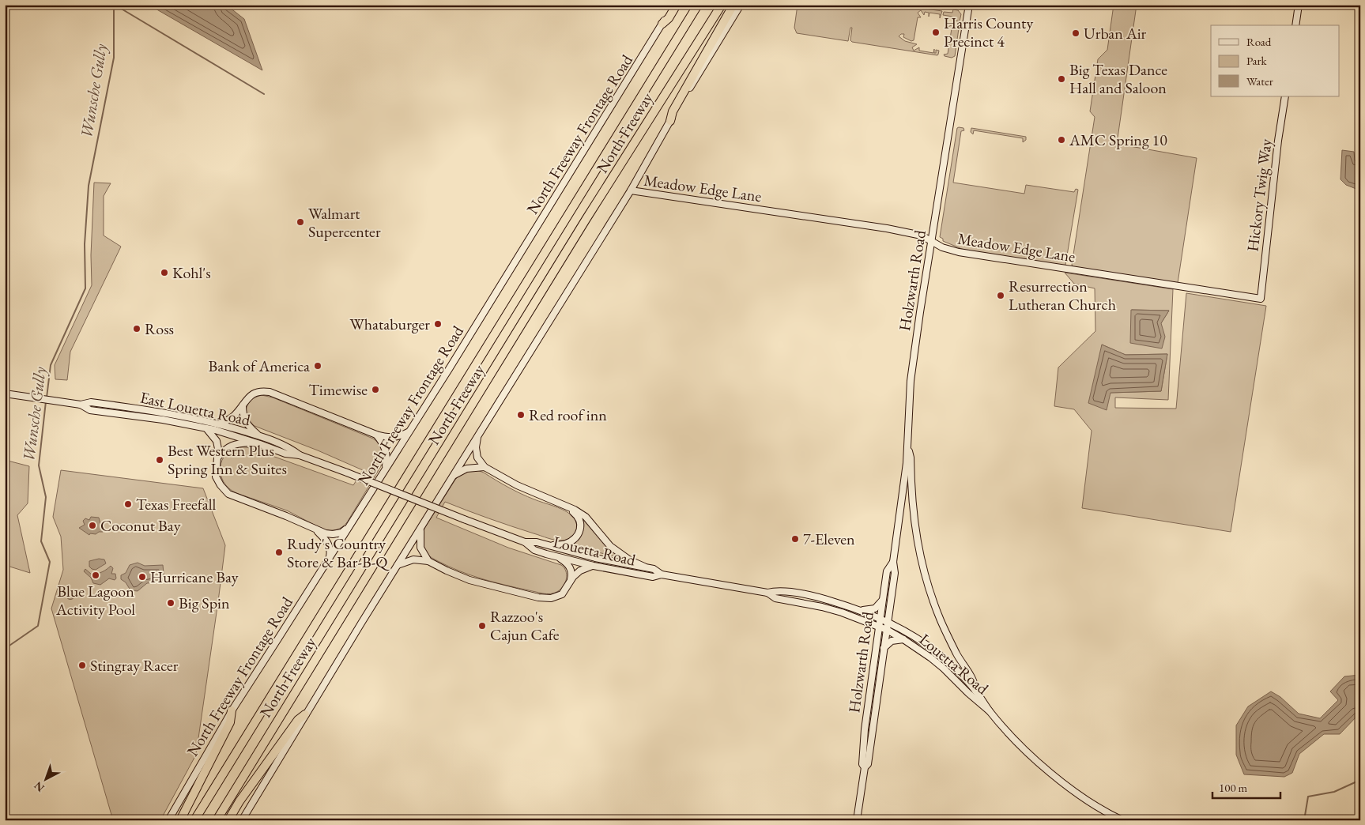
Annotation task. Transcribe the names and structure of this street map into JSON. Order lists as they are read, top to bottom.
{
  "streets": {
    "highway": ["North Freeway"],
    "main road": [
      "North Freeway Frontage Road",
      "Meadow Edge Lane",
      "Hickory Twig Way",
      "Holzwarth Road",
      "East Louetta Road",
      "Louetta Road"
    ]
  },
  "crossings": [
    ["Meadow Edge Lane", "Hickory Twig Way"],
    ["Meadow Edge Lane", "Holzwarth Road"],
    ["Holzwarth Road", "Louetta Road"],
    ["East Louetta Road", "Louetta Road"]
  ],
  "water": ["Wunsche Gully"],
  "places": [
    "Harris County Precinct 4",
    "Urban Air",
    "Big Texas Dance Hall and Saloon",
    "AMC Spring 10",
    "Walmart Supercenter",
    "Kohl's",
    "Resurrection Lutheran Church",
    "Whataburger",
    "Ross",
    "Bank of America",
    "Timewise",
    "Red roof inn",
    "Best Western Plus Spring Inn & Suites",
    "Texas Freefall",
    "Coconut Bay",
    "7-Eleven",
    "Rudy's Country Store & Bar-B-Q",
    "Blue Lagoon Activity Pool",
    "Hurricane Bay",
    "Big Spin",
    "Razzoo's Cajun Cafe",
    "Stingray Racer"
  ],
  "legend": ["Road", "Park", "Water"],
  "scale_bar": "100 m",
  "north": "bottom left"
}
